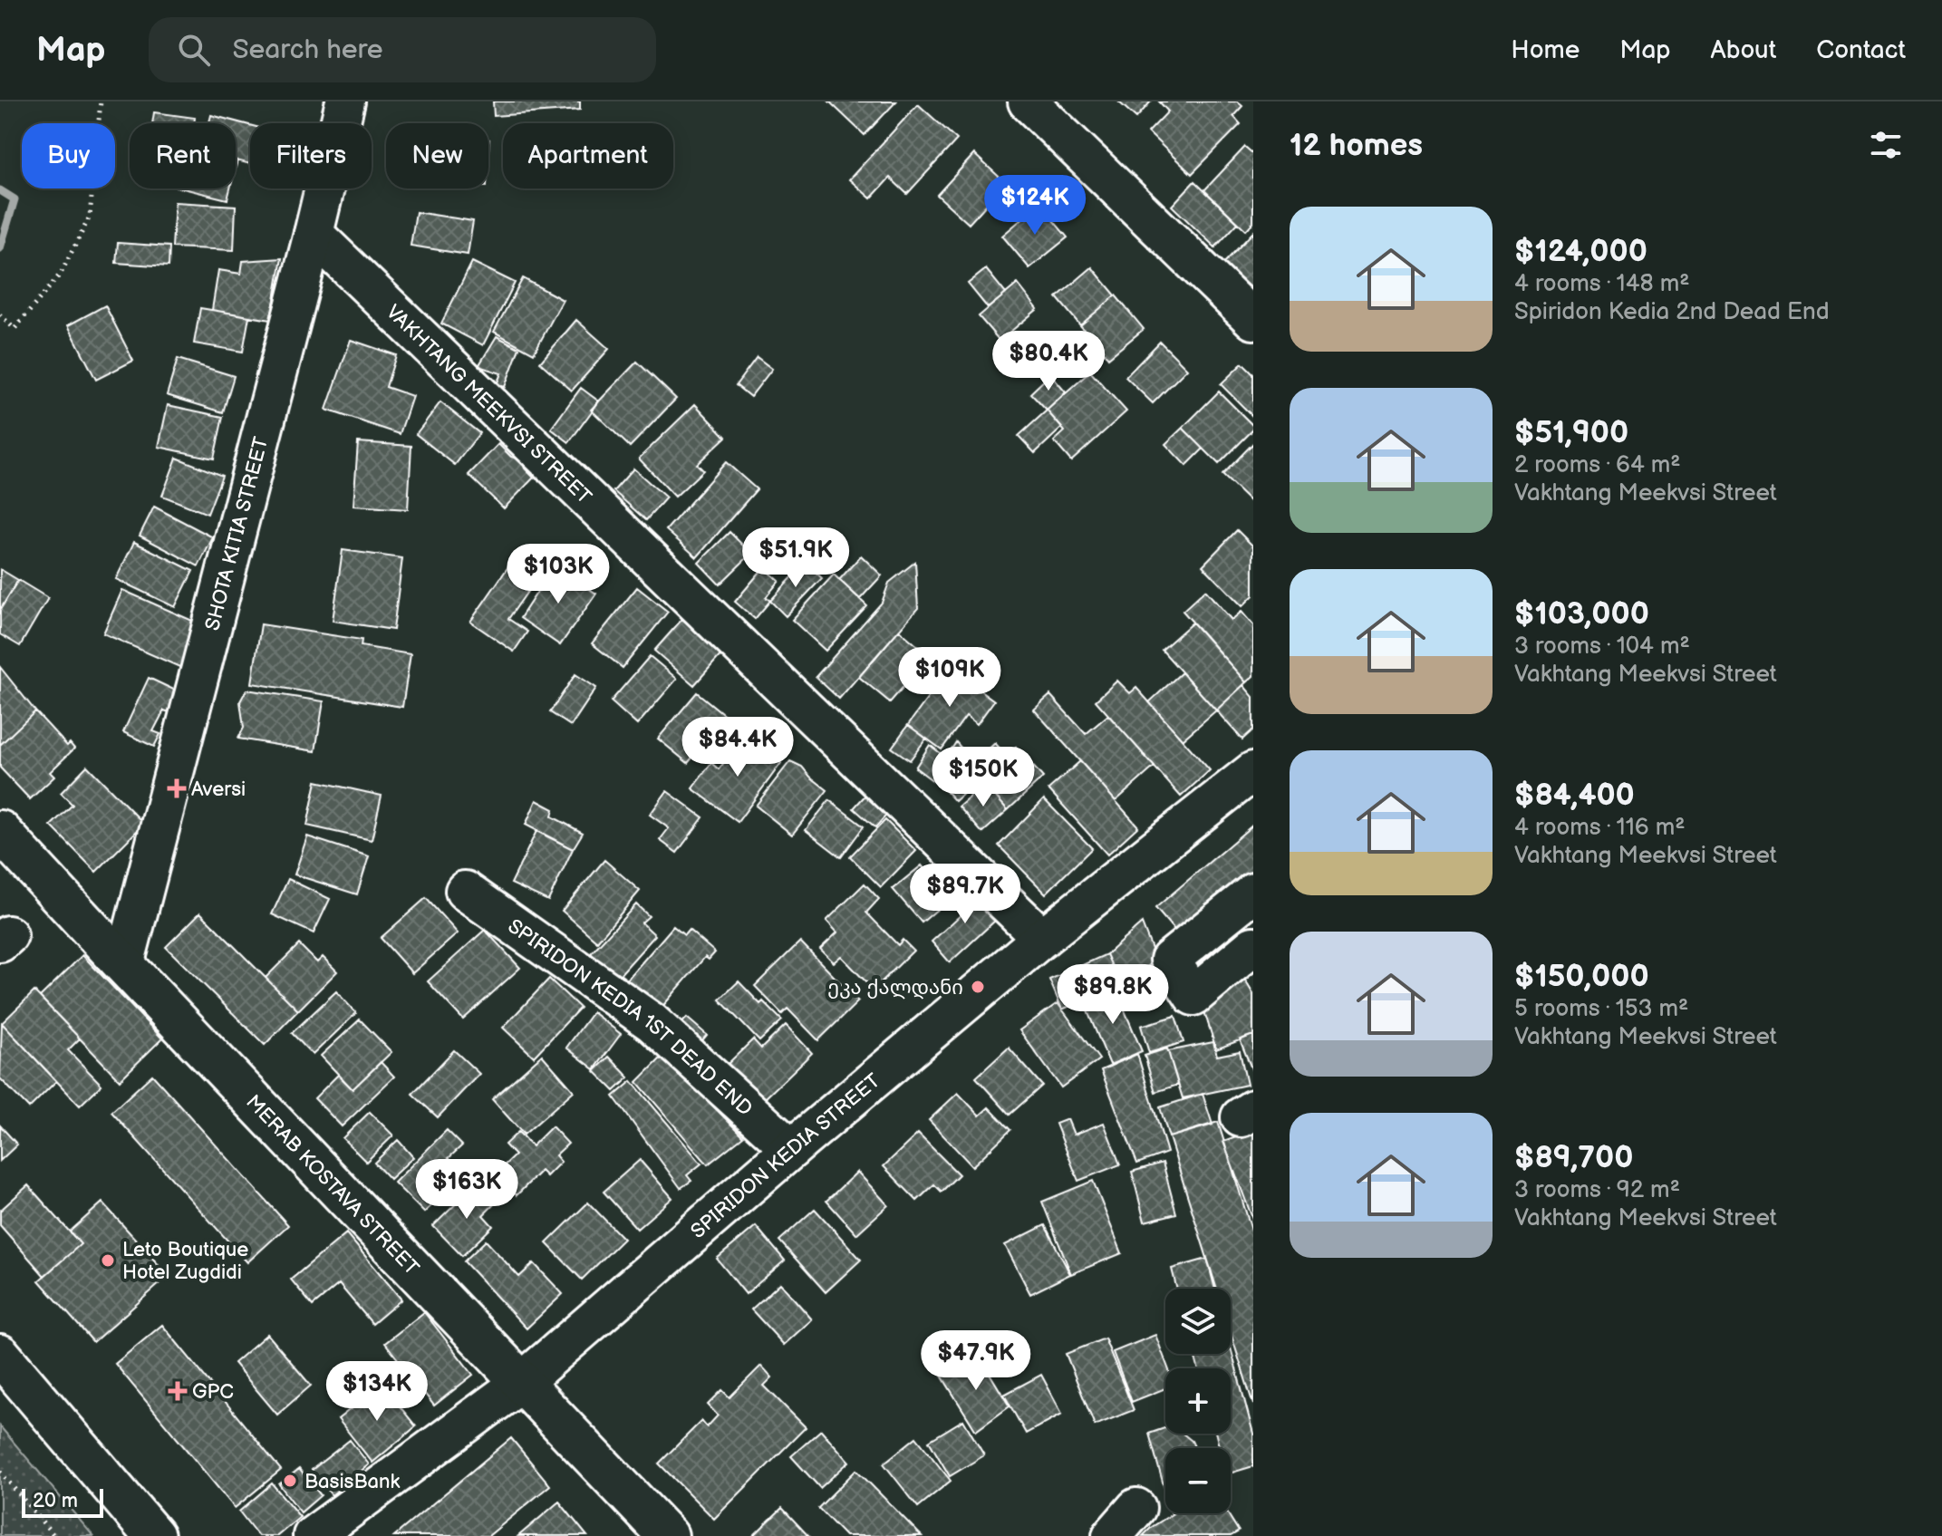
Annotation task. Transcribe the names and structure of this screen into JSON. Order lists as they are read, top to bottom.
{
  "streets": {
    "main road": ["MERAB KOSTAVA STREET"],
    "street": [
      "VAKHTANG MEEKVSI STREET",
      "SHOTA KITIA STREET",
      "SPIRIDON KEDIA 1ST DEAD END",
      "SPIRIDON KEDIA STREET"
    ]
  },
  "crossings": [
    ["VAKHTANG MEEKVSI STREET", "SHOTA KITIA STREET"],
    ["VAKHTANG MEEKVSI STREET", "SPIRIDON KEDIA STREET"],
    ["SHOTA KITIA STREET", "MERAB KOSTAVA STREET"],
    ["SPIRIDON KEDIA 1ST DEAD END", "SPIRIDON KEDIA STREET"],
    ["SPIRIDON KEDIA STREET", "MERAB KOSTAVA STREET"]
  ],
  "places": {
    "health": ["Aversi", "GPC"],
    "other": ["ეკა ქალდანი", "Leto Boutique Hotel Zugdidi", "BasisBank"]
  },
  "scale_bar": "20 m",
  "page": {
    "header": "Map",
    "search": "Search here",
    "nav": [
      "Home",
      "Map",
      "About",
      "Contact"
    ],
    "heading": "12 homes",
    "chip": [
      "Buy",
      "Rent",
      "Filters",
      "New",
      "Apartment"
    ],
    "price": [
      "$124K",
      "$80.4K",
      "$51.9K",
      "$103K",
      "$109K",
      "$84.4K",
      "$150K",
      "$89.7K",
      "$89.8K",
      "$163K",
      "$47.9K",
      "$134K"
    ],
    "list": [
      {
        "name": "$124,000",
        "note": "4 rooms · 148 m² · Spiridon Kedia 2nd Dead End"
      },
      {
        "name": "$51,900",
        "note": "2 rooms · 64 m² · Vakhtang Meekvsi Street"
      },
      {
        "name": "$103,000",
        "note": "3 rooms · 104 m² · Vakhtang Meekvsi Street"
      },
      {
        "name": "$84,400",
        "note": "4 rooms · 116 m² · Vakhtang Meekvsi Street"
      },
      {
        "name": "$150,000",
        "note": "5 rooms · 153 m² · Vakhtang Meekvsi Street"
      },
      {
        "name": "$89,700",
        "note": "3 rooms · 92 m² · Vakhtang Meekvsi Street"
      }
    ],
    "map_buttons": ["+", "−"],
    "scale": "20 m"
  }
}
